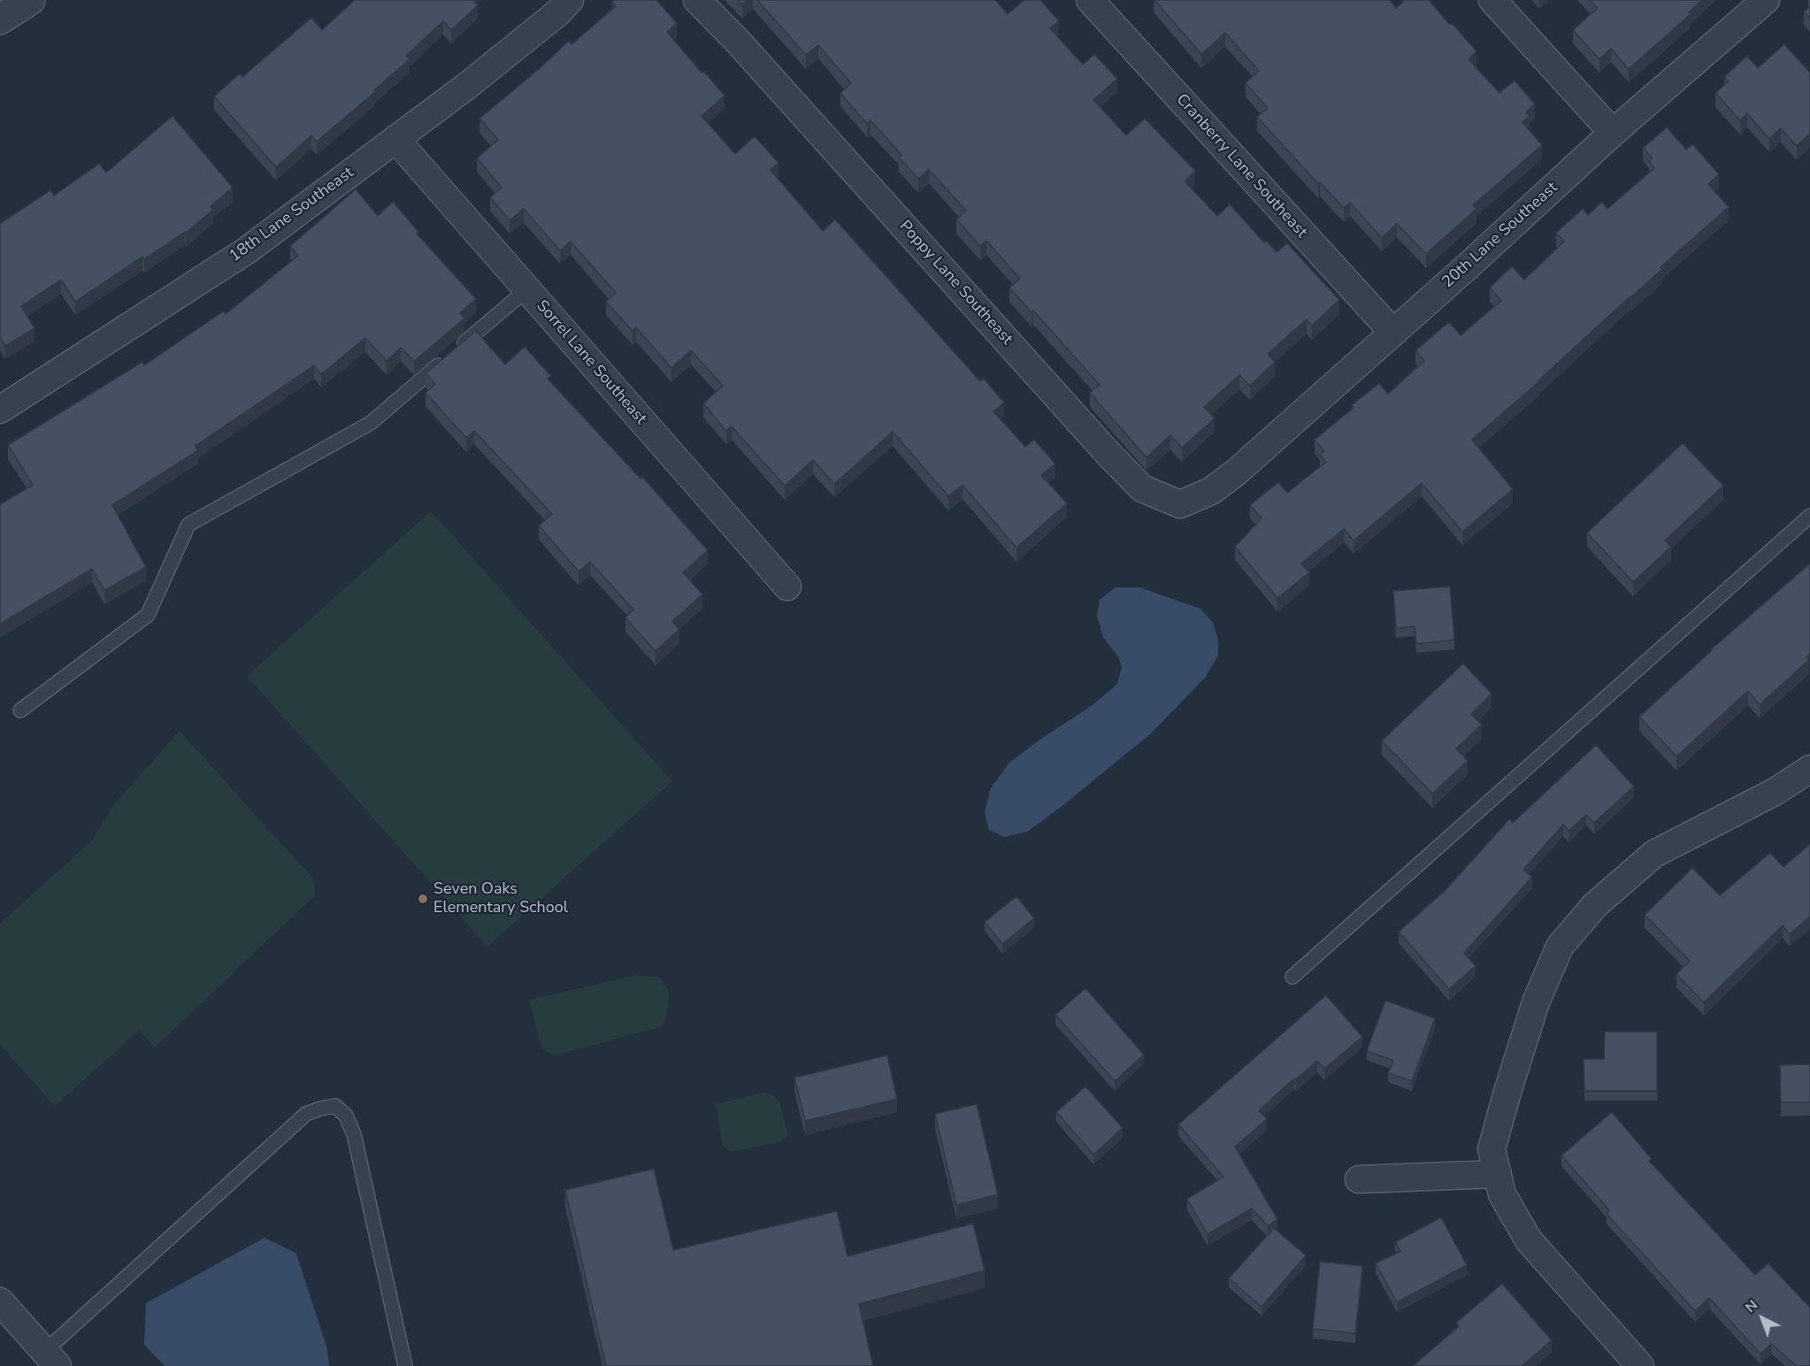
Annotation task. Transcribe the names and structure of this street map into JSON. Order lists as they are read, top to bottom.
{
  "streets": {
    "street": [
      "Cranberry Lane Southeast",
      "18th Lane Southeast",
      "20th Lane Southeast",
      "Poppy Lane Southeast",
      "Sorrel Lane Southeast"
    ]
  },
  "crossings": [
    ["Cranberry Lane Southeast", "20th Lane Southeast"],
    ["18th Lane Southeast", "Sorrel Lane Southeast"],
    ["20th Lane Southeast", "Poppy Lane Southeast"]
  ],
  "places": ["Seven Oaks Elementary School"],
  "north": "top left"
}
